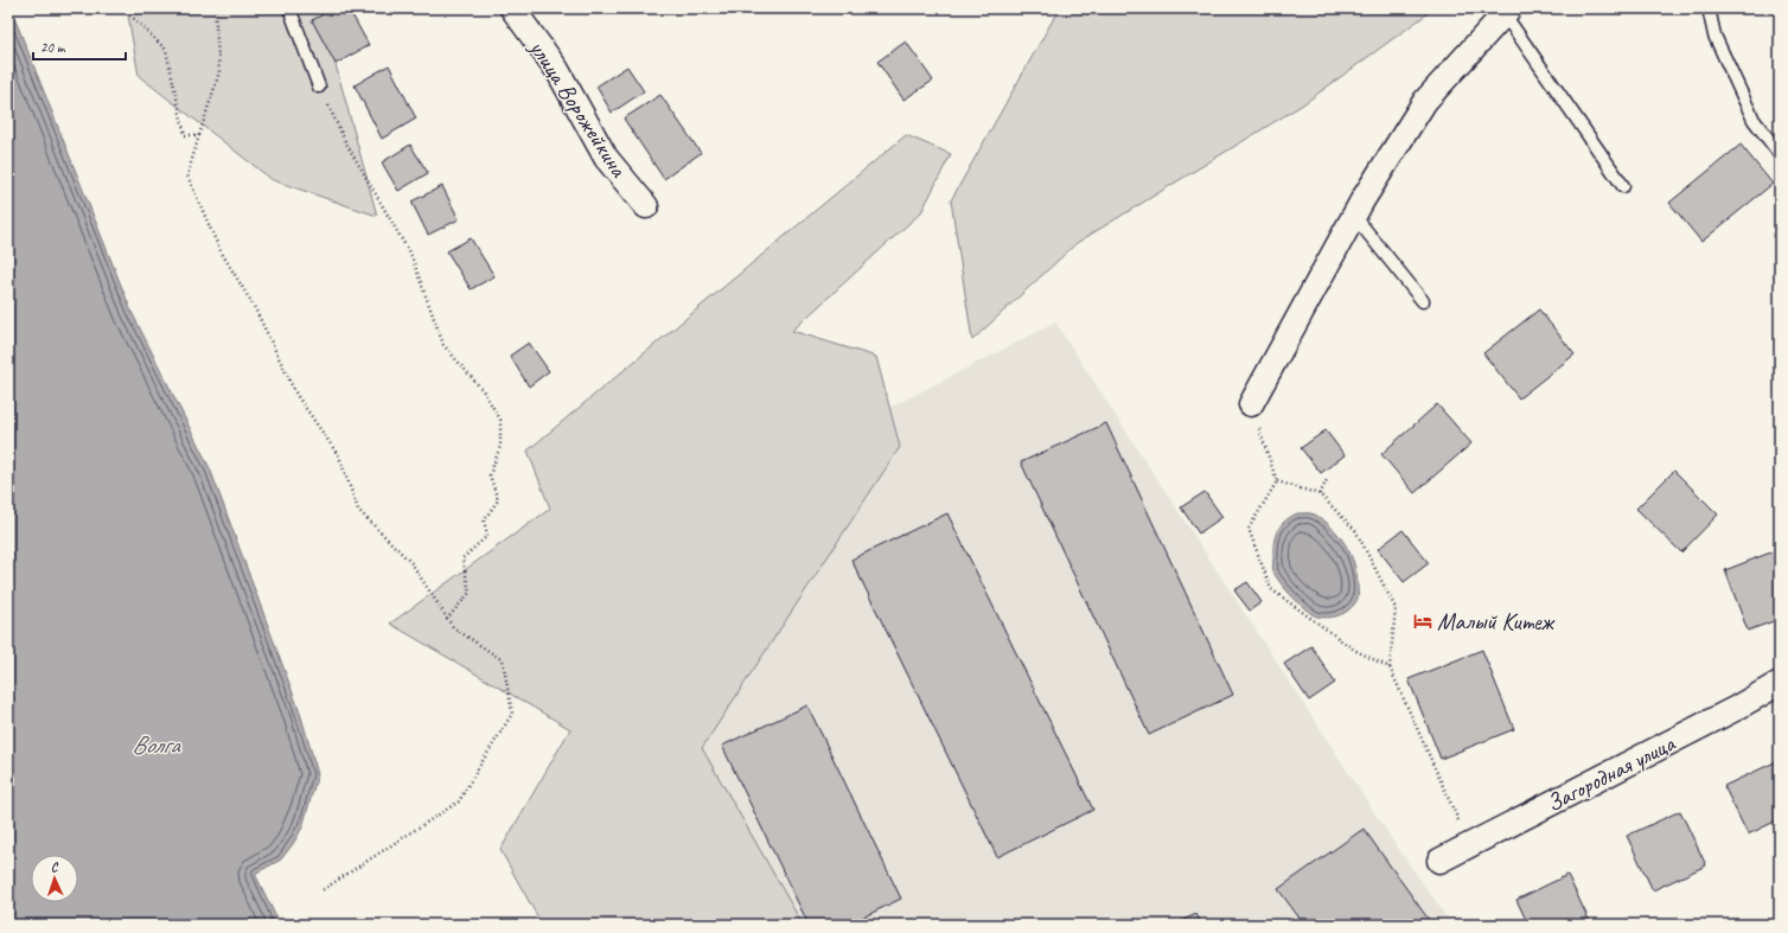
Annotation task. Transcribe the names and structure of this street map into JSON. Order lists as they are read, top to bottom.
{
  "streets": {
    "street": ["улица Ворожейкина", "Загородная улица"]
  },
  "water": ["Волга"],
  "places": {
    "hotel": ["Малый Китеж"]
  },
  "scale_bar": "20 m",
  "north": "top"
}
